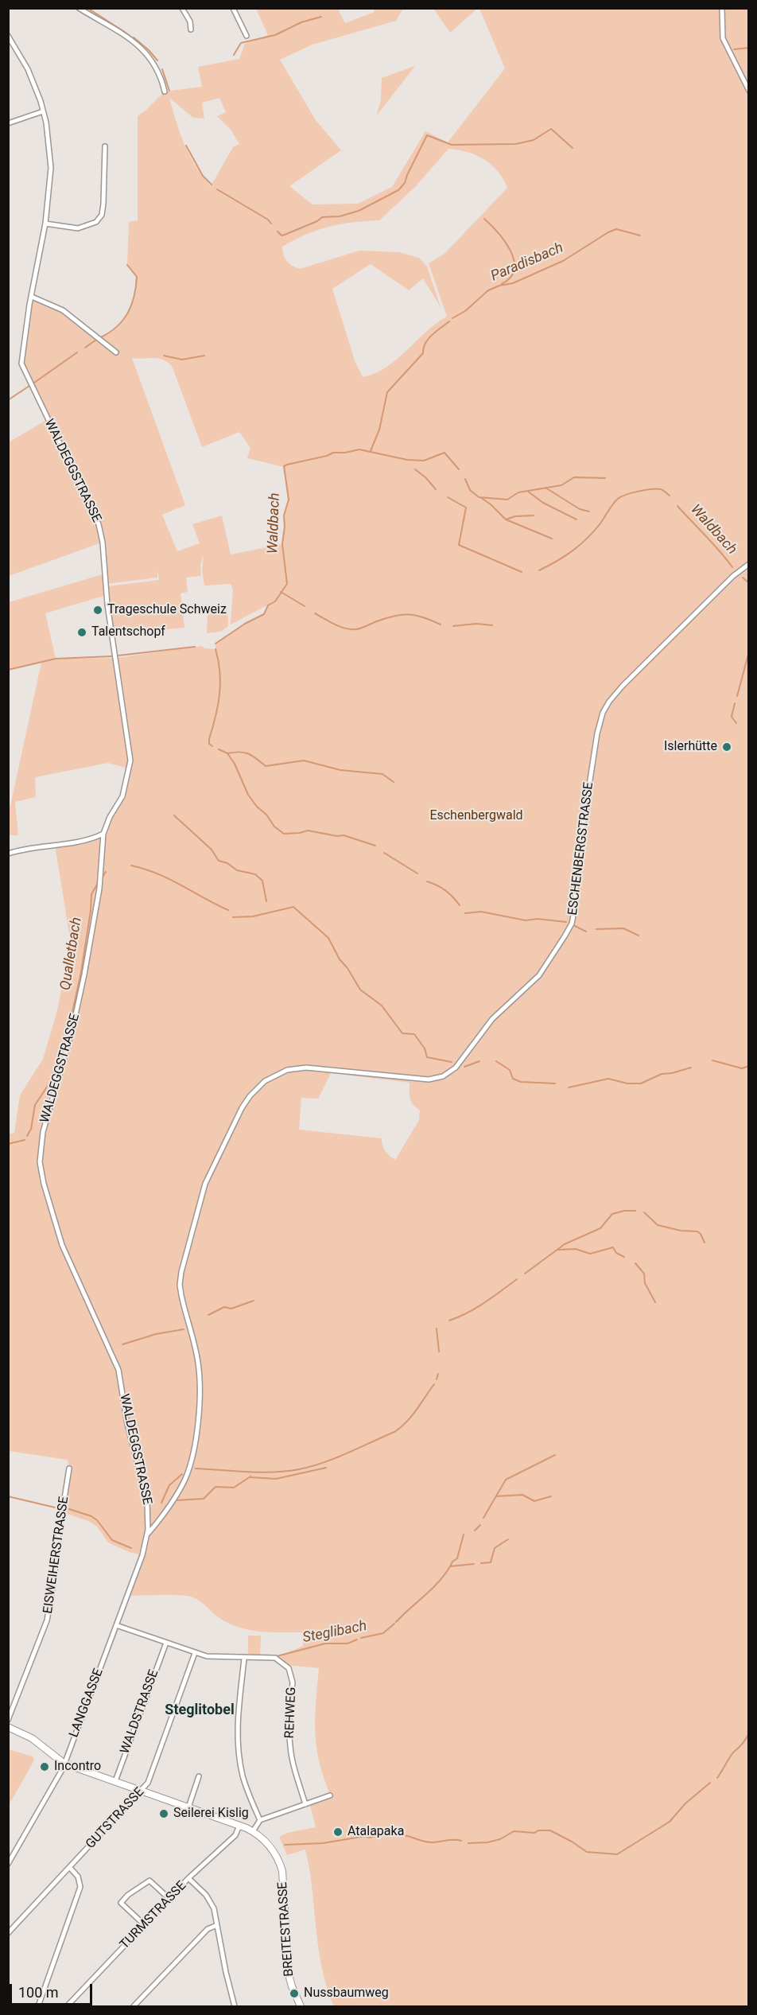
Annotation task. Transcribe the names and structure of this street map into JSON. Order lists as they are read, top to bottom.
{
  "streets": {
    "main road": ["BREITESTRASSE"],
    "street": [
      "WALDEGGSTRASSE",
      "ESCHENBERGSTRASSE",
      "EISWEIHERSTRASSE",
      "LANGGASSE",
      "WALDSTRASSE",
      "REHWEG",
      "GUTSTRASSE",
      "TURMSTRASSE"
    ]
  },
  "crossings": [
    ["WALDEGGSTRASSE", "ESCHENBERGSTRASSE"],
    ["WALDEGGSTRASSE", "LANGGASSE"],
    ["ESCHENBERGSTRASSE", "LANGGASSE"],
    ["LANGGASSE", "REHWEG"],
    ["LANGGASSE", "BREITESTRASSE"],
    ["WALDSTRASSE", "REHWEG"],
    ["WALDSTRASSE", "BREITESTRASSE"],
    ["REHWEG", "GUTSTRASSE"],
    ["GUTSTRASSE", "BREITESTRASSE"],
    ["TURMSTRASSE", "BREITESTRASSE"]
  ],
  "districts": ["Steglitobel"],
  "water": [
    "Paradisbach",
    "Waldbach",
    "Qualletbach",
    "Steglibach"
  ],
  "parks": ["Eschenbergwald"],
  "places": [
    "Trageschule Schweiz",
    "Talentschopf",
    "Islerhütte",
    "Incontro",
    "Seilerei Kislig",
    "Atalapaka",
    "Nussbaumweg"
  ],
  "scale_bar": "100 m"
}
